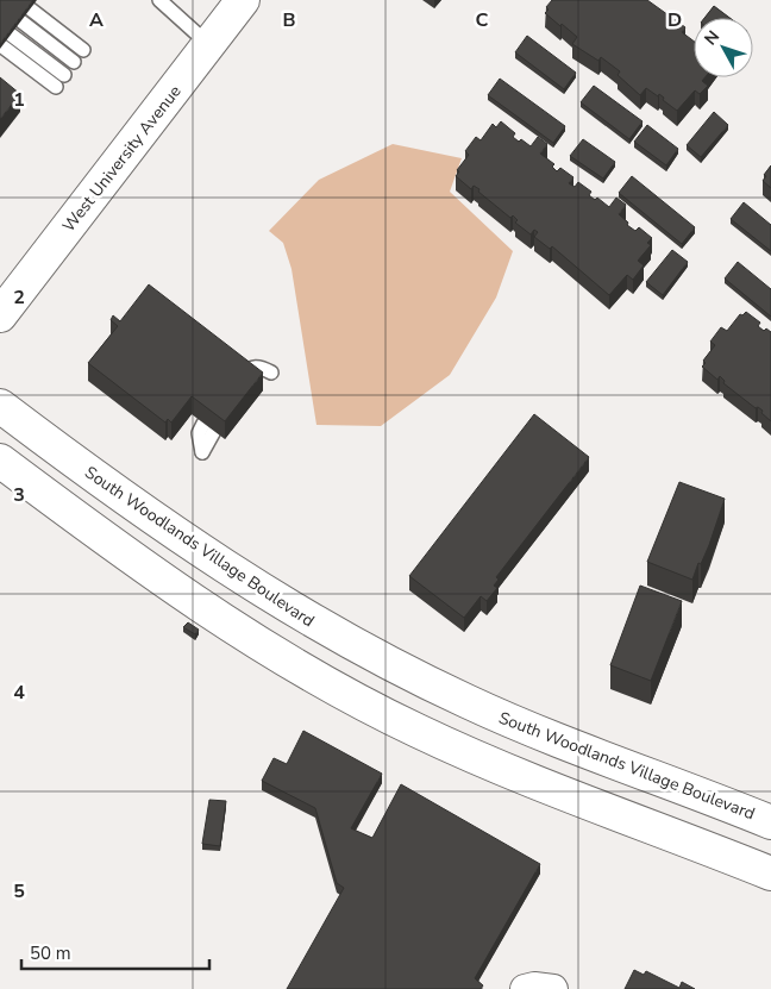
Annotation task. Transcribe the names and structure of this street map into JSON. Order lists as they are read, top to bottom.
{
  "streets": {
    "street": ["West University Avenue", "South Woodlands Village Boulevard"]
  },
  "scale_bar": "50 m",
  "north": "top left",
  "grid": {
    "columns": [
      "A",
      "B",
      "C",
      "D"
    ],
    "rows": [
      "1",
      "2",
      "3",
      "4",
      "5"
    ]
  }
}
